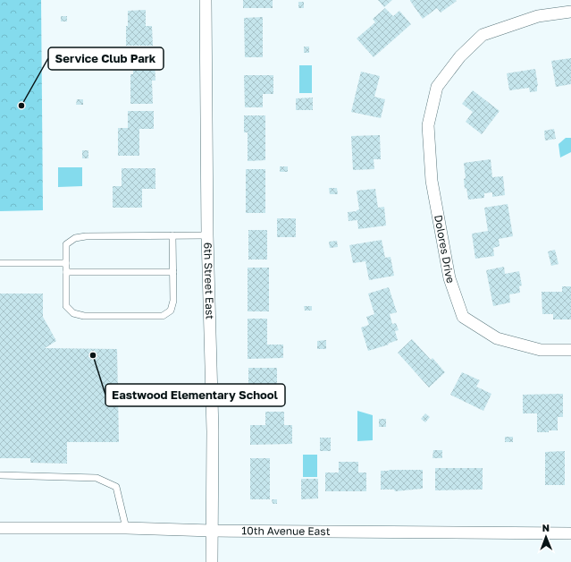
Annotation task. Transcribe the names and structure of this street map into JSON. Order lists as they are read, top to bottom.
{
  "streets": {
    "street": ["Dolores Drive", "6th Street East", "10th Avenue East"]
  },
  "crossings": [
    ["6th Street East", "10th Avenue East"]
  ],
  "places": ["Service Club Park", "Eastwood Elementary School"],
  "north": "top"
}
